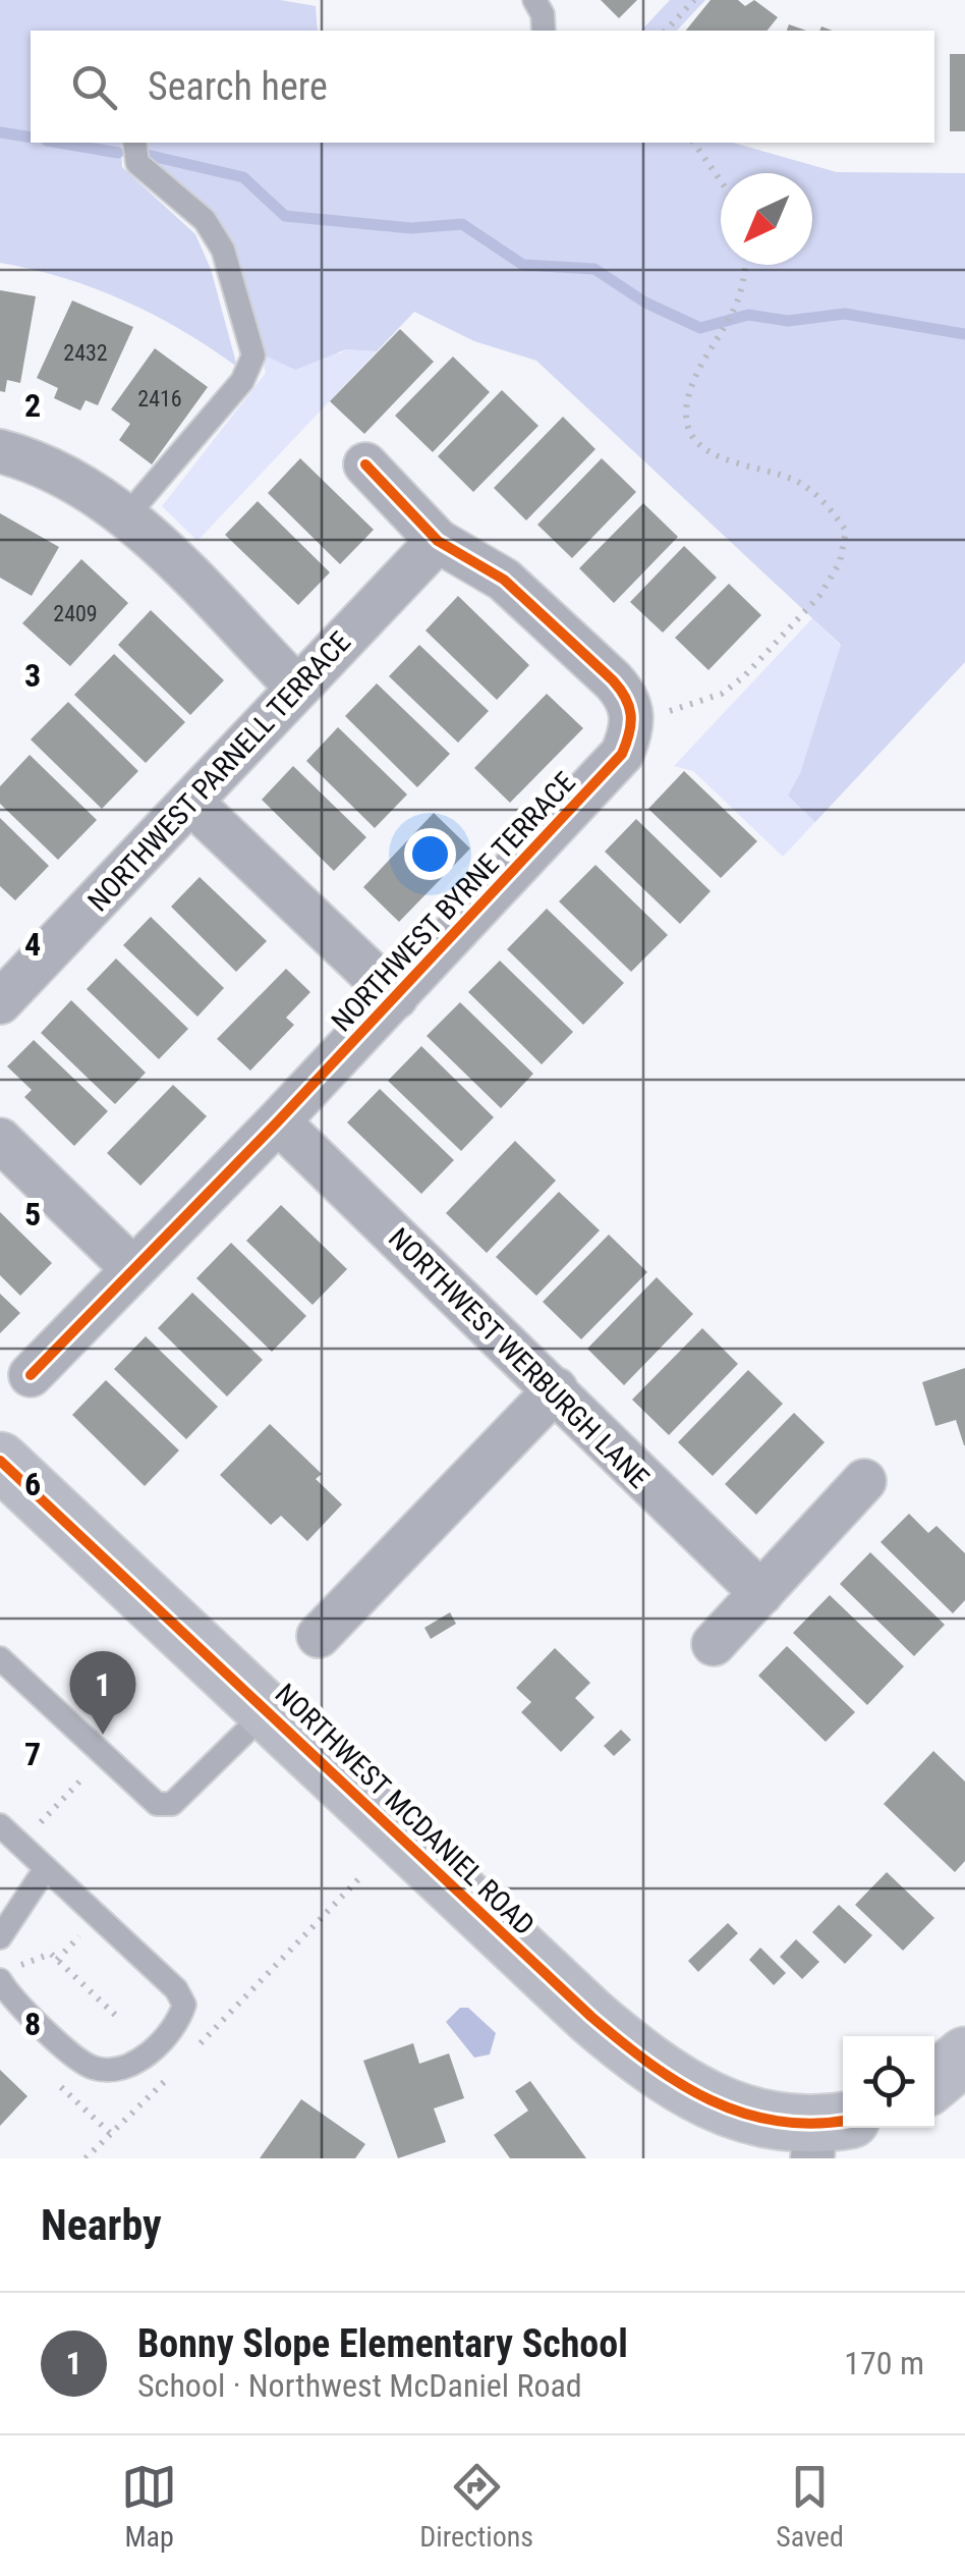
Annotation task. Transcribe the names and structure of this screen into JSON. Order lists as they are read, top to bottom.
{
  "streets": {
    "street": [
      "NORTHWEST PARNELL TERRACE",
      "NORTHWEST BYRNE TERRACE",
      "NORTHWEST WERBURGH LANE",
      "NORTHWEST MCDANIEL ROAD"
    ]
  },
  "crossings": [
    ["NORTHWEST BYRNE TERRACE", "NORTHWEST WERBURGH LANE"]
  ],
  "house_numbers": ["2432", "2416", "2409"],
  "north": "bottom left",
  "page": {
    "search": "Search here",
    "pins": "1",
    "heading": "Nearby",
    "list": [
      {
        "mark": "1",
        "name": "Bonny Slope Elementary School",
        "note": "School · Northwest McDaniel Road",
        "value": "170 m"
      }
    ],
    "nav": ["Map", "Directions", "Saved"]
  },
  "grid": {
    "rows": [
      "2",
      "3",
      "4",
      "5",
      "6",
      "7",
      "8"
    ]
  }
}
